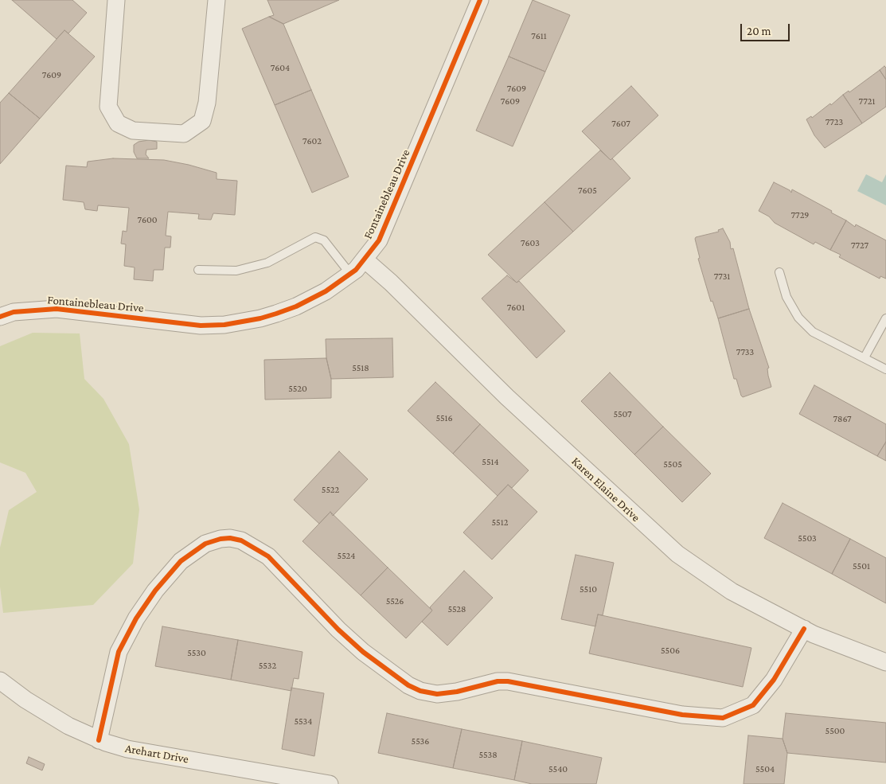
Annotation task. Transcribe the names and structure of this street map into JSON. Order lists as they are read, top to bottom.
{
  "streets": {
    "street": ["Fontainebleau Drive", "Karen Elaine Drive", "Arehart Drive"]
  },
  "crossings": [
    ["Fontainebleau Drive", "Karen Elaine Drive"]
  ],
  "house_numbers": [
    "7611",
    "7604",
    "7609",
    "7609",
    "7609",
    "7721",
    "7723",
    "7607",
    "7602",
    "7605",
    "7729",
    "7600",
    "7603",
    "7727",
    "7731",
    "7601",
    "7733",
    "5518",
    "5520",
    "5507",
    "5516",
    "7867",
    "5514",
    "5505",
    "5522",
    "5512",
    "5503",
    "5524",
    "5501",
    "5510",
    "5526",
    "5528",
    "5506",
    "5530",
    "5532",
    "5534",
    "5500",
    "5536",
    "5538",
    "5540",
    "5504"
  ],
  "scale_bar": "20 m"
}
